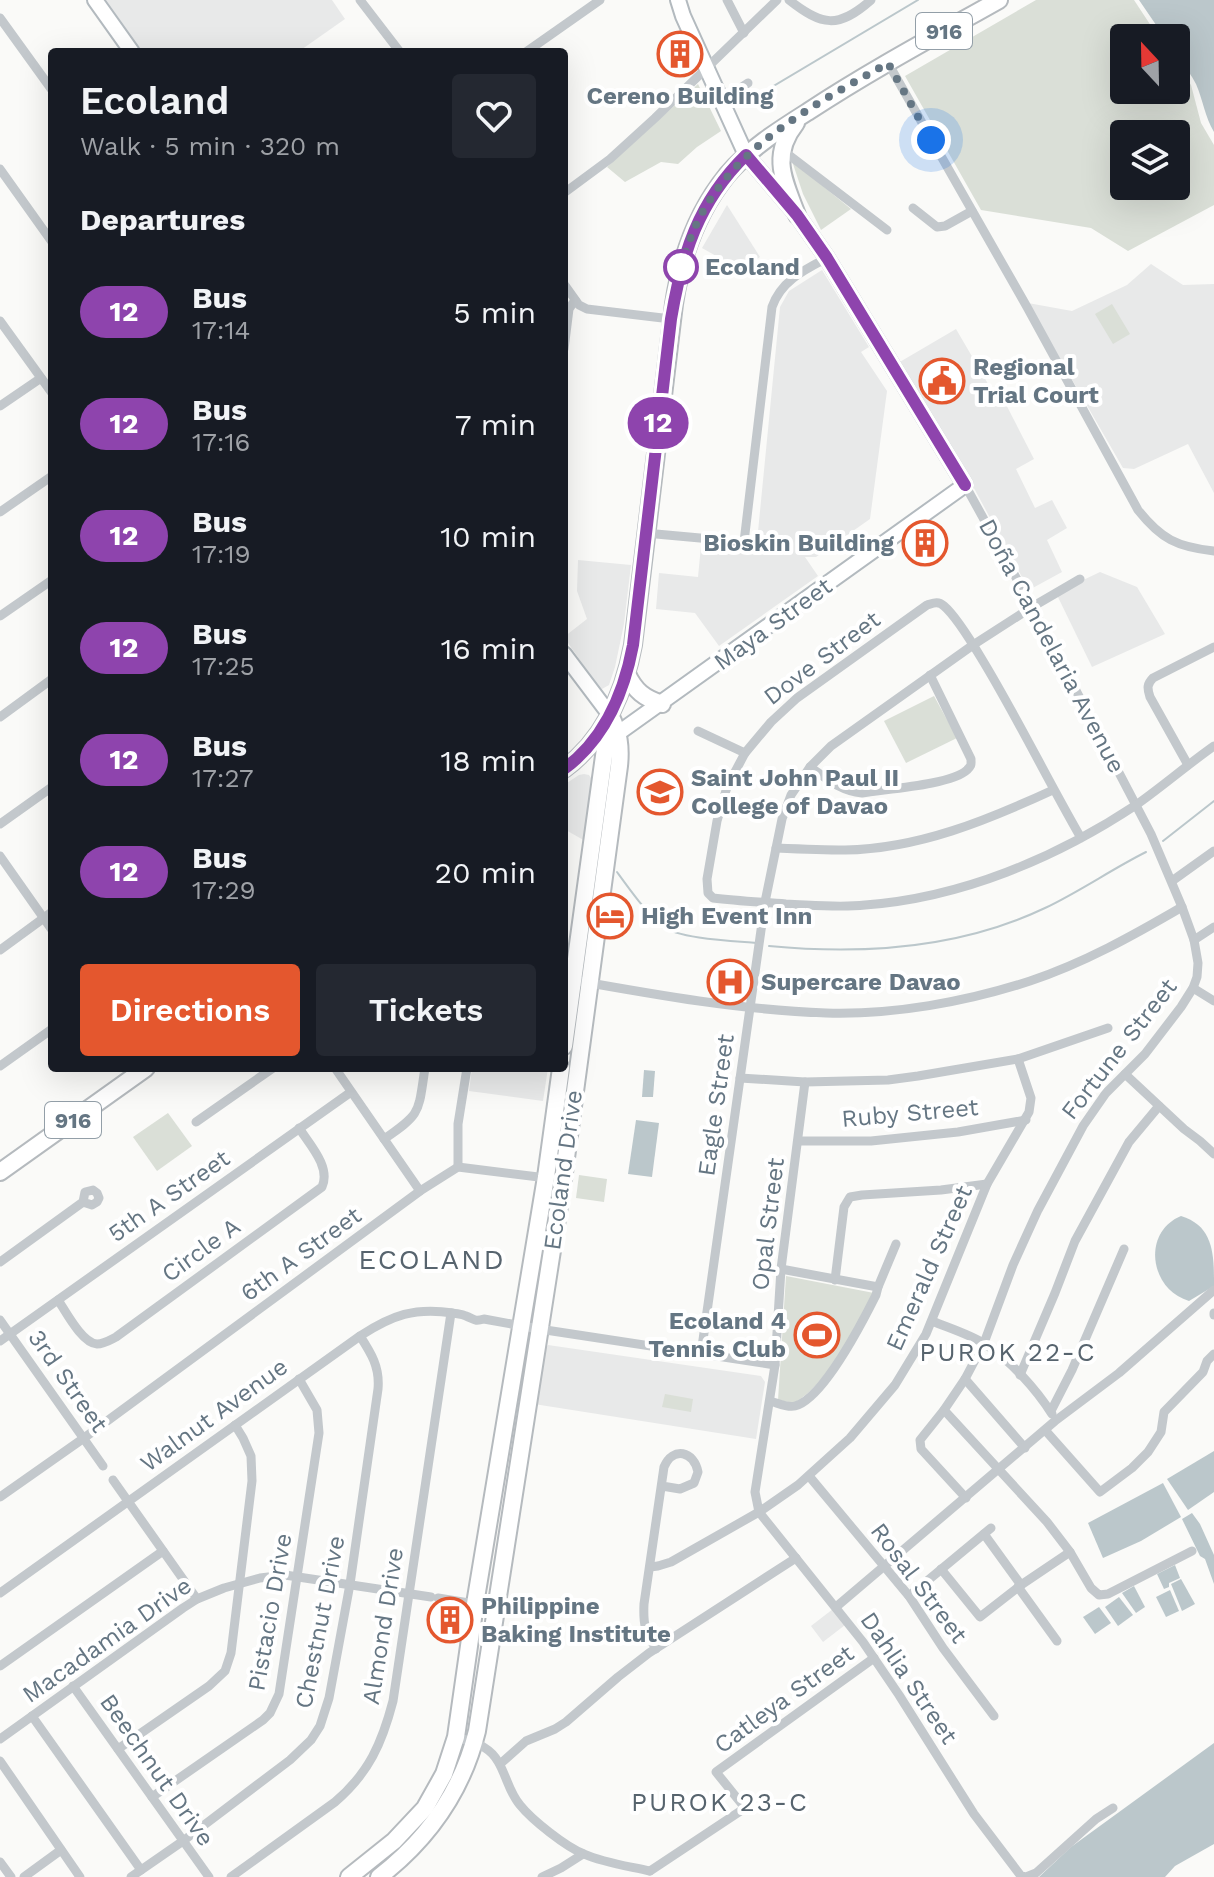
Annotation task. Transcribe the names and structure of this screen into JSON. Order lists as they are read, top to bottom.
{
  "streets": {
    "main road": ["916", "Ecoland Drive"],
    "street": [
      "Maya Street",
      "Doña Candelaria Avenue",
      "Dove Street",
      "Fortune Street",
      "Eagle Street",
      "Ruby Street",
      "5th A Street",
      "Opal Street",
      "Circle A",
      "6th A Street",
      "Emerald Street",
      "3rd Street",
      "Walnut Avenue",
      "Rosal Street",
      "Pistacio Drive",
      "Chestnut Drive",
      "Almond Drive",
      "Macadamia Drive",
      "Dahlia Street",
      "Catleya Street",
      "Beechnut Drive"
    ]
  },
  "crossings": [
    ["916", "Maya Street"],
    ["916", "Doña Candelaria Avenue"],
    ["916", "Ecoland Drive"],
    ["Maya Street", "Doña Candelaria Avenue"],
    ["Maya Street", "Ecoland Drive"],
    ["Doña Candelaria Avenue", "Fortune Street"],
    ["Doña Candelaria Avenue", "Eagle Street"],
    ["Dove Street", "Eagle Street"],
    ["Eagle Street", "Walnut Avenue"],
    ["Ruby Street", "Opal Street"],
    ["Ruby Street", "Emerald Street"],
    ["Ecoland Drive", "Walnut Avenue"],
    ["Ecoland Drive", "Macadamia Drive"],
    ["5th A Street", "Circle A"],
    ["5th A Street", "3rd Street"],
    ["Opal Street", "Emerald Street"],
    ["Opal Street", "Walnut Avenue"],
    ["Opal Street", "Dahlia Street"],
    ["6th A Street", "3rd Street"],
    ["Emerald Street", "Rosal Street"],
    ["Emerald Street", "Dahlia Street"],
    ["Walnut Avenue", "Pistacio Drive"],
    ["Walnut Avenue", "Chestnut Drive"],
    ["Walnut Avenue", "Almond Drive"],
    ["Pistacio Drive", "Macadamia Drive"],
    ["Pistacio Drive", "Beechnut Drive"],
    ["Chestnut Drive", "Macadamia Drive"],
    ["Chestnut Drive", "Beechnut Drive"],
    ["Almond Drive", "Macadamia Drive"],
    ["Macadamia Drive", "Beechnut Drive"],
    ["Dahlia Street", "Catleya Street"]
  ],
  "districts": ["ECOLAND", "PUROK 22-C", "PUROK 23-C"],
  "places": {
    "building": ["Cereno Building", "Bioskin Building", "Philippine Baking Institute"],
    "other": ["Ecoland"],
    "public building": ["Regional Trial Court"],
    "school or university": ["Saint John Paul II College of Davao"],
    "hotel": ["High Event Inn"],
    "hospital": ["Supercare Davao"],
    "sports": ["Ecoland 4 Tennis Club"]
  },
  "lines": ["bus line 12"],
  "north": "top",
  "page": {
    "on_map": "12",
    "heading": [
      ["Ecoland", "Walk · 5 min · 320 m"],
      "Departures"
    ],
    "list": [
      {
        "mark": "12",
        "name": "Bus",
        "note": "17:14",
        "value": "5 min"
      },
      {
        "mark": "12",
        "name": "Bus",
        "note": "17:16",
        "value": "7 min"
      },
      {
        "mark": "12",
        "name": "Bus",
        "note": "17:19",
        "value": "10 min"
      },
      {
        "mark": "12",
        "name": "Bus",
        "note": "17:25",
        "value": "16 min"
      },
      {
        "mark": "12",
        "name": "Bus",
        "note": "17:27",
        "value": "18 min"
      },
      {
        "mark": "12",
        "name": "Bus",
        "note": "17:29",
        "value": "20 min"
      }
    ],
    "buttons": ["Directions", "Tickets"]
  }
}
